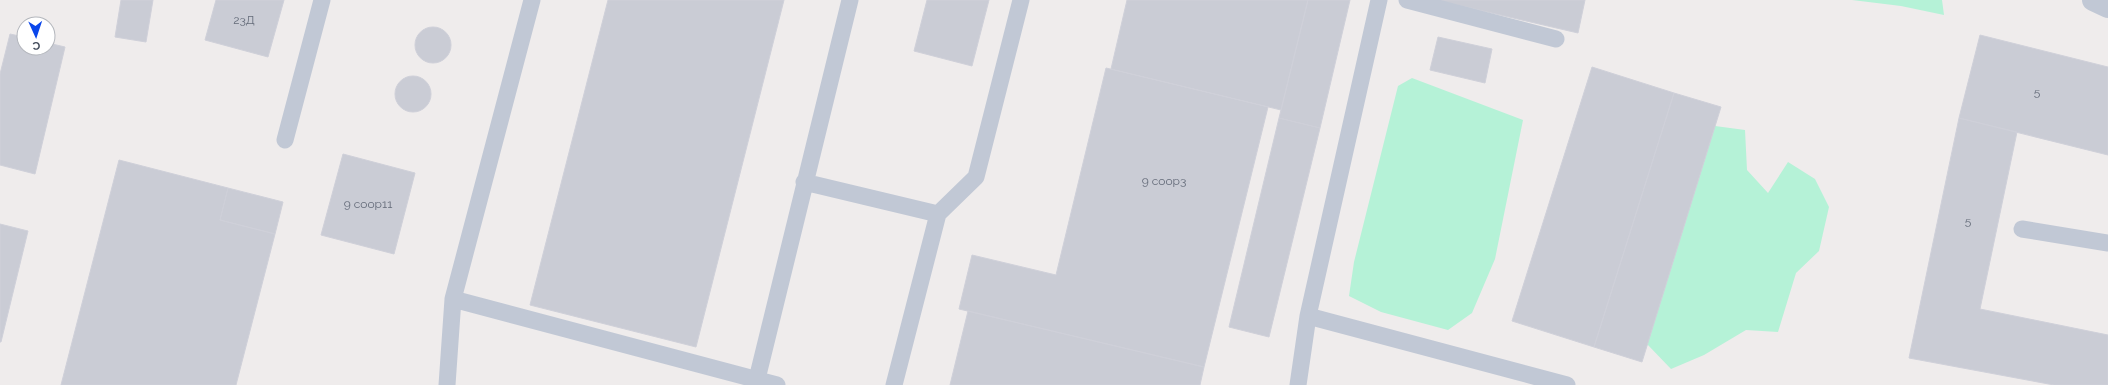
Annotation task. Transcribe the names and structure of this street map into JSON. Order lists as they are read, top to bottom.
{
  "house_numbers": [
    "23Д",
    "5",
    "9 соор3",
    "9 соор11",
    "5"
  ],
  "north": "bottom"
}
